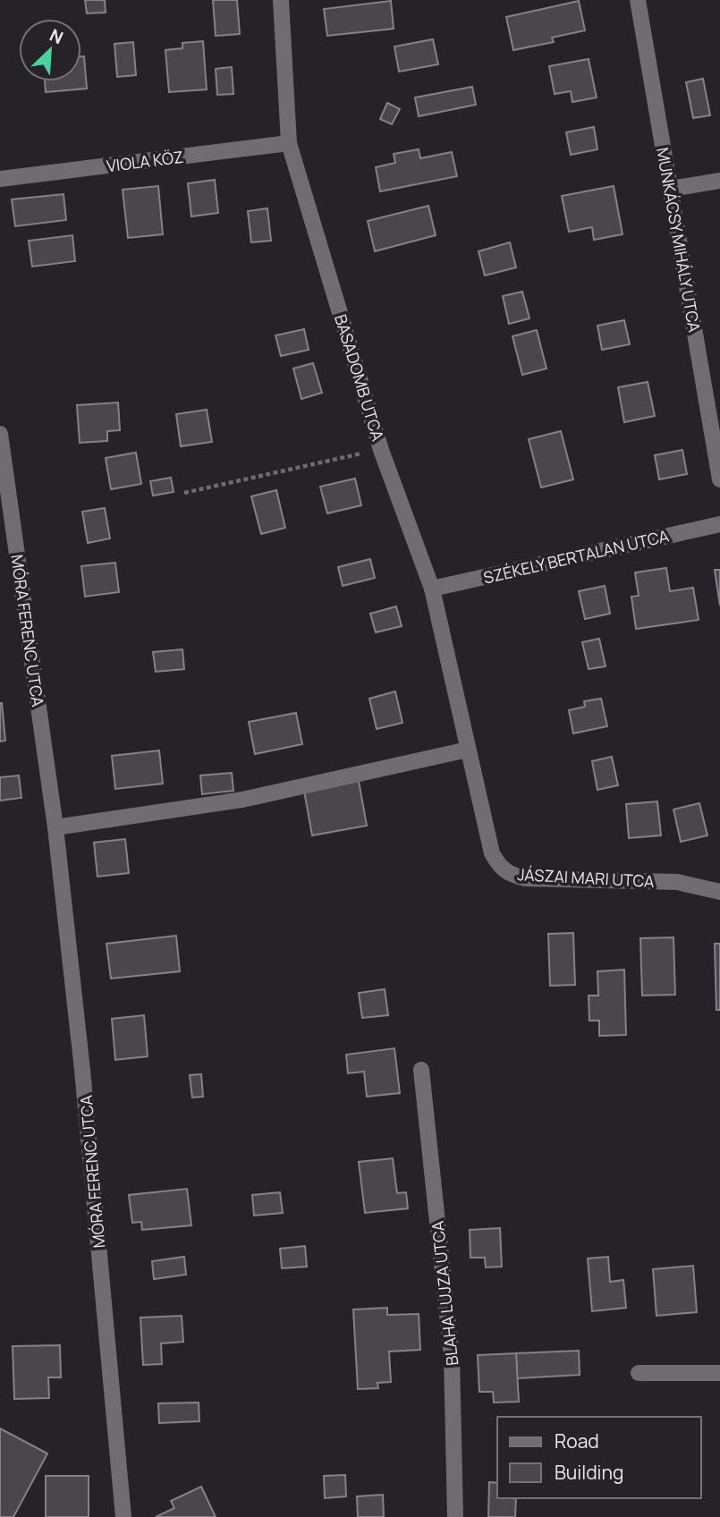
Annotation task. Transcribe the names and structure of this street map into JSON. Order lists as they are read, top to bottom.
{
  "streets": {
    "street": [
      "VIOLA KÖZ",
      "MUNKÁCSY MIHÁLY UTCA",
      "BASADOMB UTCA",
      "SZÉKELY BERTALAN UTCA",
      "MÓRA FERENC UTCA",
      "JÁSZAI MARI UTCA",
      "BLAHA LUJZA UTCA"
    ]
  },
  "crossings": [
    ["VIOLA KÖZ", "BASADOMB UTCA"],
    ["BASADOMB UTCA", "SZÉKELY BERTALAN UTCA"],
    ["BASADOMB UTCA", "JÁSZAI MARI UTCA"]
  ],
  "legend": ["Road", "Building"],
  "north": "top right"
}
